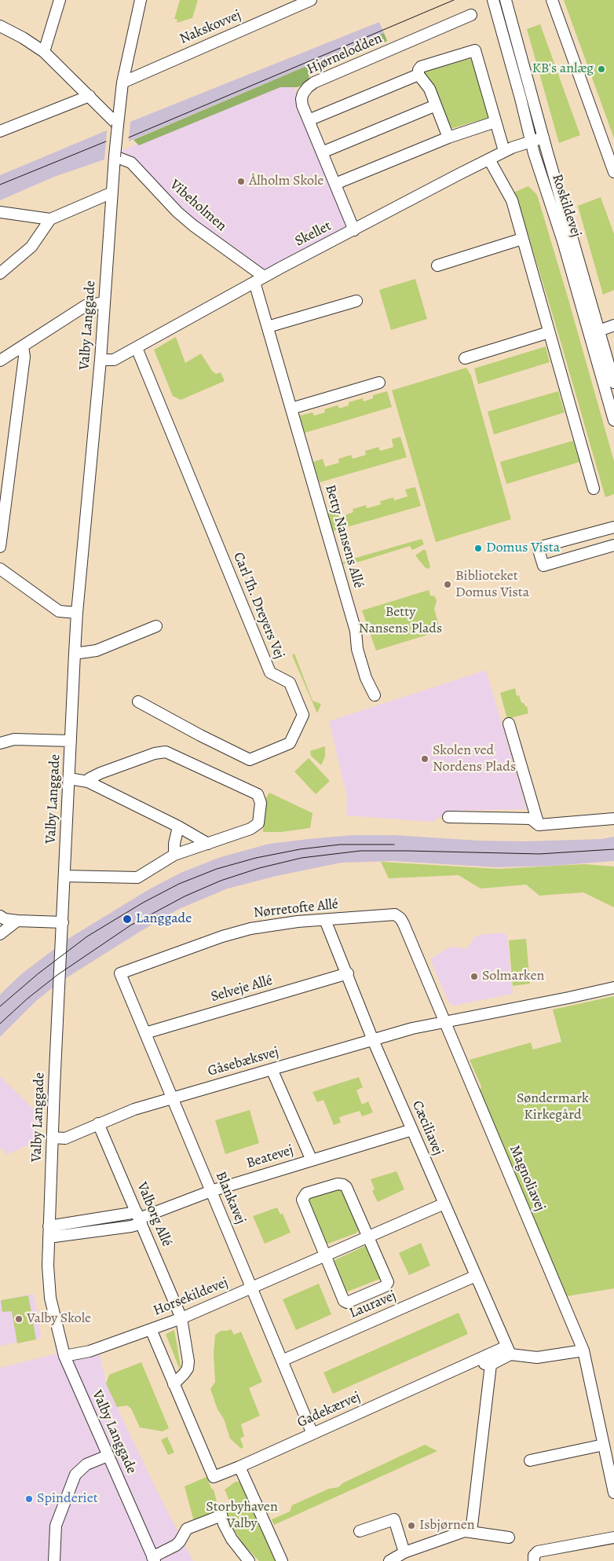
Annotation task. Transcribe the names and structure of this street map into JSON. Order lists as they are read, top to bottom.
{
  "streets": {
    "street": [
      "Nakskovvej",
      "Hjørnelodden",
      "Vibeholmen",
      "Roskildevej",
      "Skellet",
      "Valby Langgade",
      "Betty Nansens Allé",
      "Carl Th. Dreyers Vej",
      "Nørretofte Allé",
      "Selveje Allé",
      "Gåsebæksvej",
      "Cæciliavej",
      "Beatevej",
      "Magnoliavej",
      "Blankavej",
      "Valborg Allé",
      "Horsekildevej",
      "Lauravej",
      "Gadekærvej"
    ]
  },
  "crossings": [
    ["Nakskovvej", "Valby Langgade"],
    ["Hjørnelodden", "Skellet"],
    ["Vibeholmen", "Skellet"],
    ["Vibeholmen", "Valby Langgade"],
    ["Vibeholmen", "Betty Nansens Allé"],
    ["Roskildevej", "Skellet"],
    ["Skellet", "Valby Langgade"],
    ["Skellet", "Betty Nansens Allé"],
    ["Skellet", "Carl Th. Dreyers Vej"],
    ["Valby Langgade", "Gåsebæksvej"],
    ["Valby Langgade", "Beatevej"],
    ["Valby Langgade", "Horsekildevej"],
    ["Nørretofte Allé", "Cæciliavej"],
    ["Nørretofte Allé", "Magnoliavej"],
    ["Nørretofte Allé", "Blankavej"],
    ["Selveje Allé", "Cæciliavej"],
    ["Selveje Allé", "Blankavej"],
    ["Gåsebæksvej", "Cæciliavej"],
    ["Gåsebæksvej", "Magnoliavej"],
    ["Gåsebæksvej", "Blankavej"],
    ["Gåsebæksvej", "Valborg Allé"],
    ["Cæciliavej", "Beatevej"],
    ["Cæciliavej", "Horsekildevej"],
    ["Cæciliavej", "Lauravej"],
    ["Cæciliavej", "Gadekærvej"],
    ["Beatevej", "Blankavej"],
    ["Beatevej", "Valborg Allé"],
    ["Blankavej", "Horsekildevej"],
    ["Blankavej", "Lauravej"],
    ["Blankavej", "Gadekærvej"],
    ["Valborg Allé", "Horsekildevej"],
    ["Valborg Allé", "Gadekærvej"]
  ],
  "parks": ["Betty Nansens Plads", "Søndermark Kirkegård", "Storbyhaven Valby"],
  "places": [
    "KB's anlæg",
    "Ålholm Skole",
    "Domus Vista",
    "Biblioteket Domus Vista",
    "Skolen ved Nordens Plads",
    "Langgade",
    "Solmarken",
    "Valby Skole",
    "Spinderiet",
    "Isbjørnen"
  ]
}
